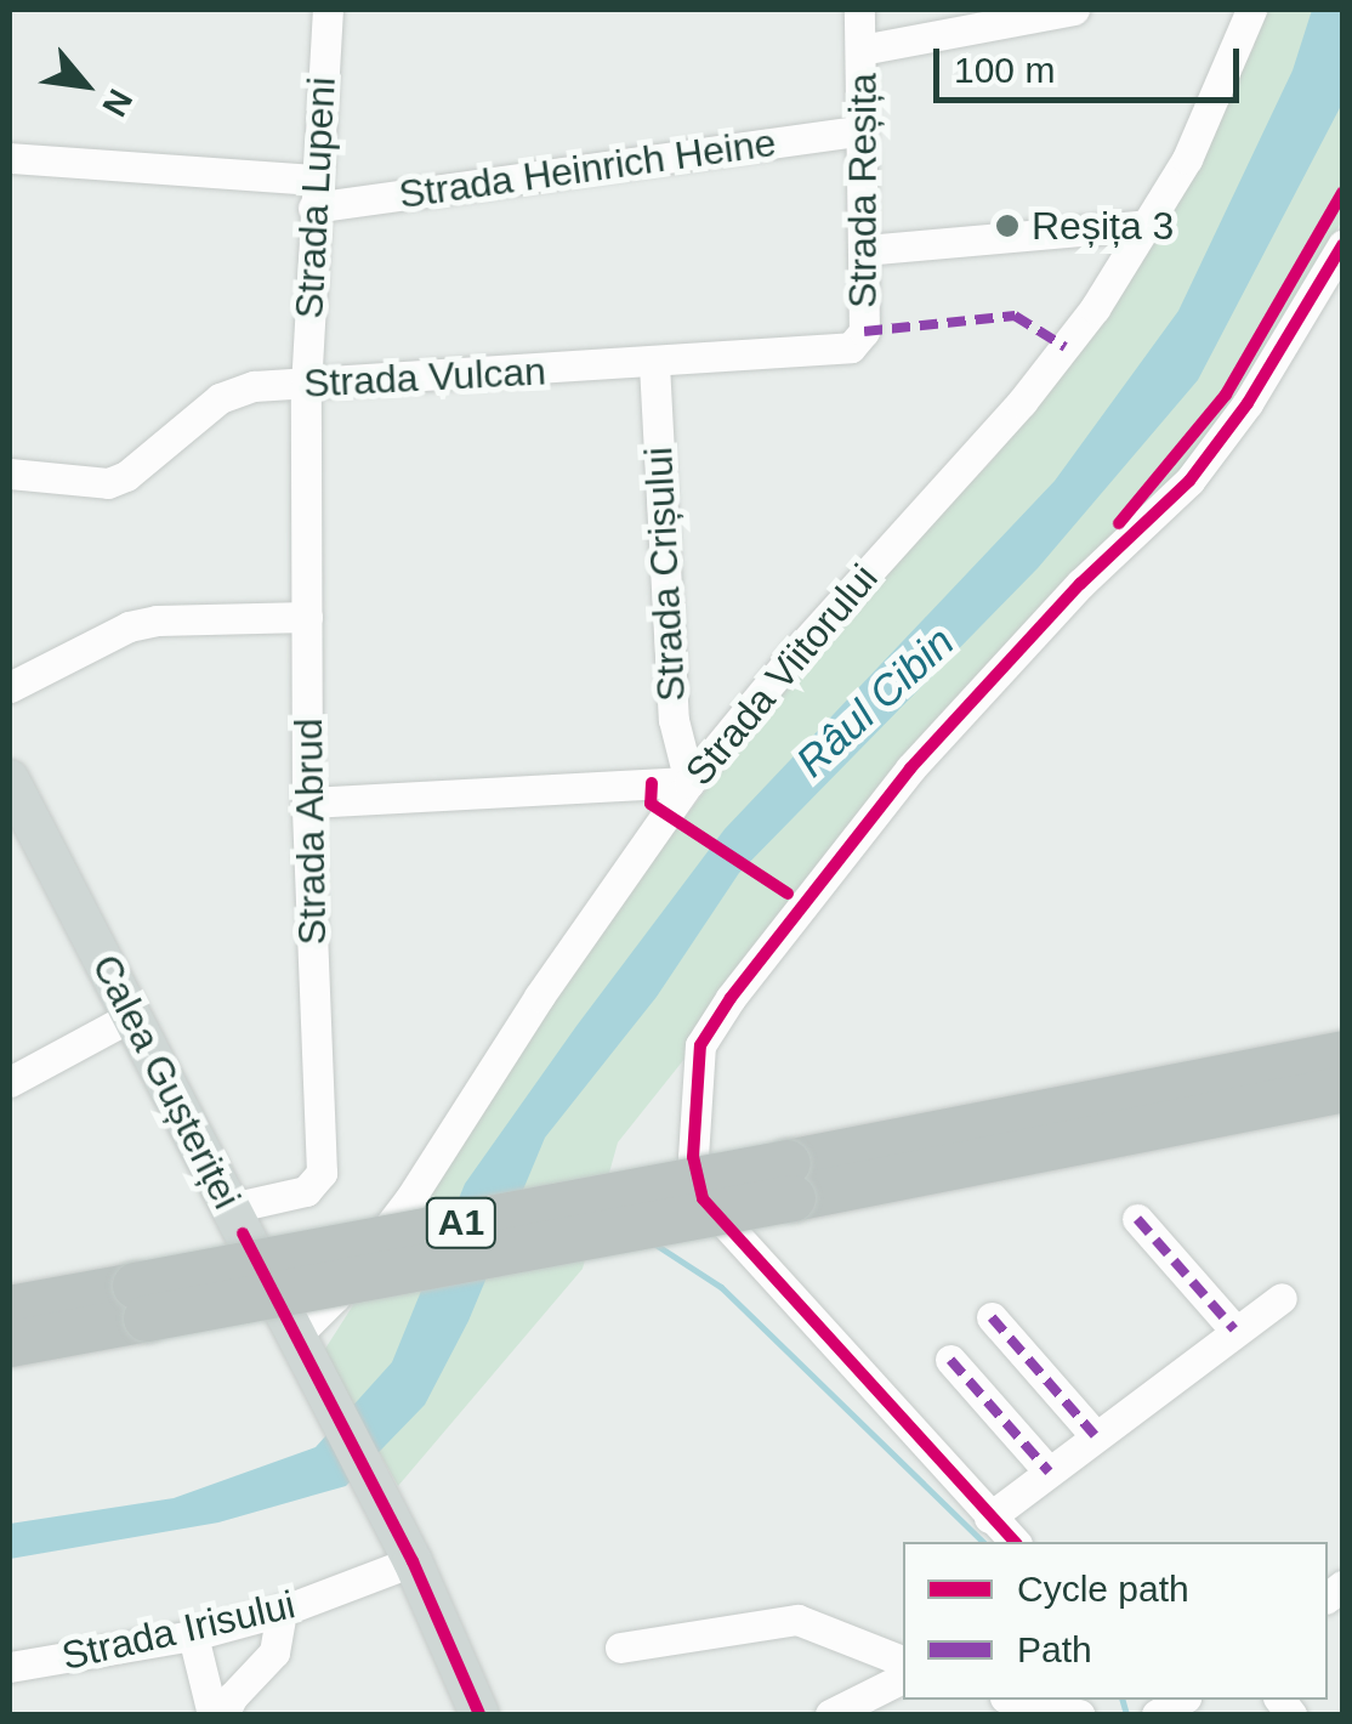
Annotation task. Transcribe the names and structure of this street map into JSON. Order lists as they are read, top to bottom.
{
  "streets": {
    "highway": ["A1"],
    "main road": ["Calea Gușteriței"],
    "street": [
      "Strada Heinrich Heine",
      "Strada Reșița",
      "Strada Lupeni",
      "Strada Vulcan",
      "Strada Crișului",
      "Strada Viitorului",
      "Strada Abrud",
      "Strada Irisului"
    ]
  },
  "crossings": [
    ["Strada Heinrich Heine", "Strada Reșița"],
    ["Strada Heinrich Heine", "Strada Lupeni"],
    ["Strada Reșița", "Strada Vulcan"],
    ["Strada Lupeni", "Strada Vulcan"],
    ["Strada Lupeni", "Strada Abrud"],
    ["Strada Vulcan", "Strada Crișului"],
    ["Strada Vulcan", "Strada Abrud"],
    ["Strada Crișului", "Strada Viitorului"],
    ["Strada Viitorului", "Calea Gușteriței"],
    ["Strada Abrud", "Calea Gușteriței"],
    ["Calea Gușteriței", "Strada Irisului"]
  ],
  "water": ["Râul Cibin"],
  "places": ["Reșița 3"],
  "legend": ["Cycle path", "Path"],
  "scale_bar": "100 m",
  "north": "bottom right"
}
